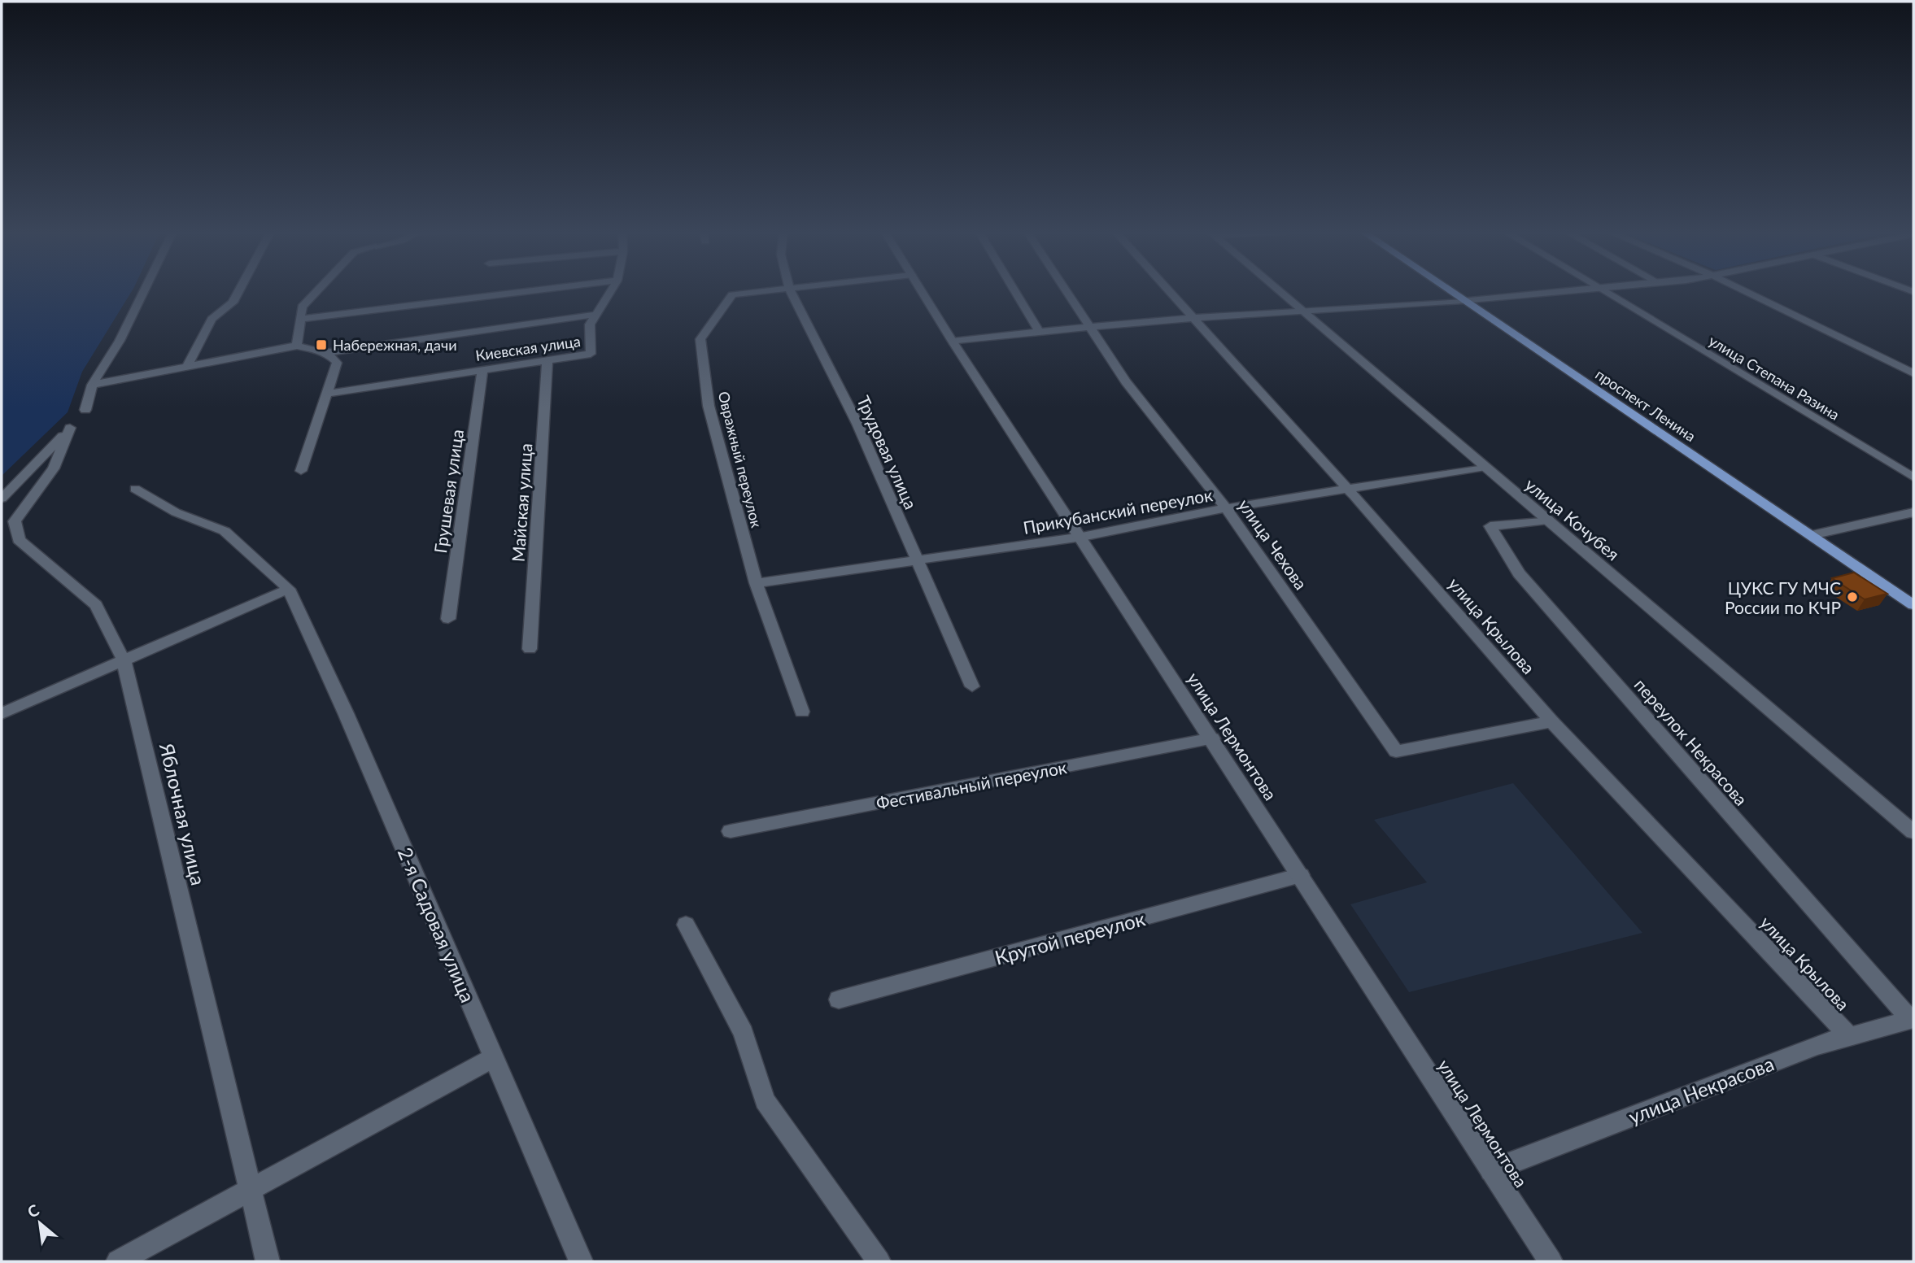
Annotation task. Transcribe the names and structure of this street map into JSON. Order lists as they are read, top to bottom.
{
  "streets": {
    "main road": ["проспект Ленина"],
    "street": [
      "Киевская улица",
      "улица Степана Разина",
      "Трудовая улица",
      "Овражный переулок",
      "Грушевая улица",
      "Майская улица",
      "Прикубанский переулок",
      "улица Кочубея",
      "улица Чехова",
      "улица Крылова",
      "улица Лермонтова",
      "переулок Некрасова",
      "Фестивальный переулок",
      "Яблочная улица",
      "2-я Садовая улица",
      "Крутой переулок",
      "улица Некрасова"
    ]
  },
  "crossings": [
    ["Киевская улица", "Грушевая улица"],
    ["Киевская улица", "Майская улица"],
    ["Трудовая улица", "Прикубанский переулок"],
    ["Овражный переулок", "Прикубанский переулок"],
    ["Прикубанский переулок", "улица Кочубея"],
    ["Прикубанский переулок", "улица Чехова"],
    ["Прикубанский переулок", "улица Крылова"],
    ["Прикубанский переулок", "улица Лермонтова"],
    ["улица Кочубея", "переулок Некрасова"],
    ["улица Чехова", "улица Крылова"],
    ["улица Крылова", "улица Некрасова"],
    ["улица Лермонтова", "Фестивальный переулок"],
    ["улица Лермонтова", "Крутой переулок"],
    ["улица Лермонтова", "улица Некрасова"],
    ["переулок Некрасова", "улица Некрасова"]
  ],
  "places": {
    "transit": ["Набережная, дачи"],
    "other": ["ЦУКС ГУ МЧС России по КЧР"]
  },
  "north": "top left"
}
